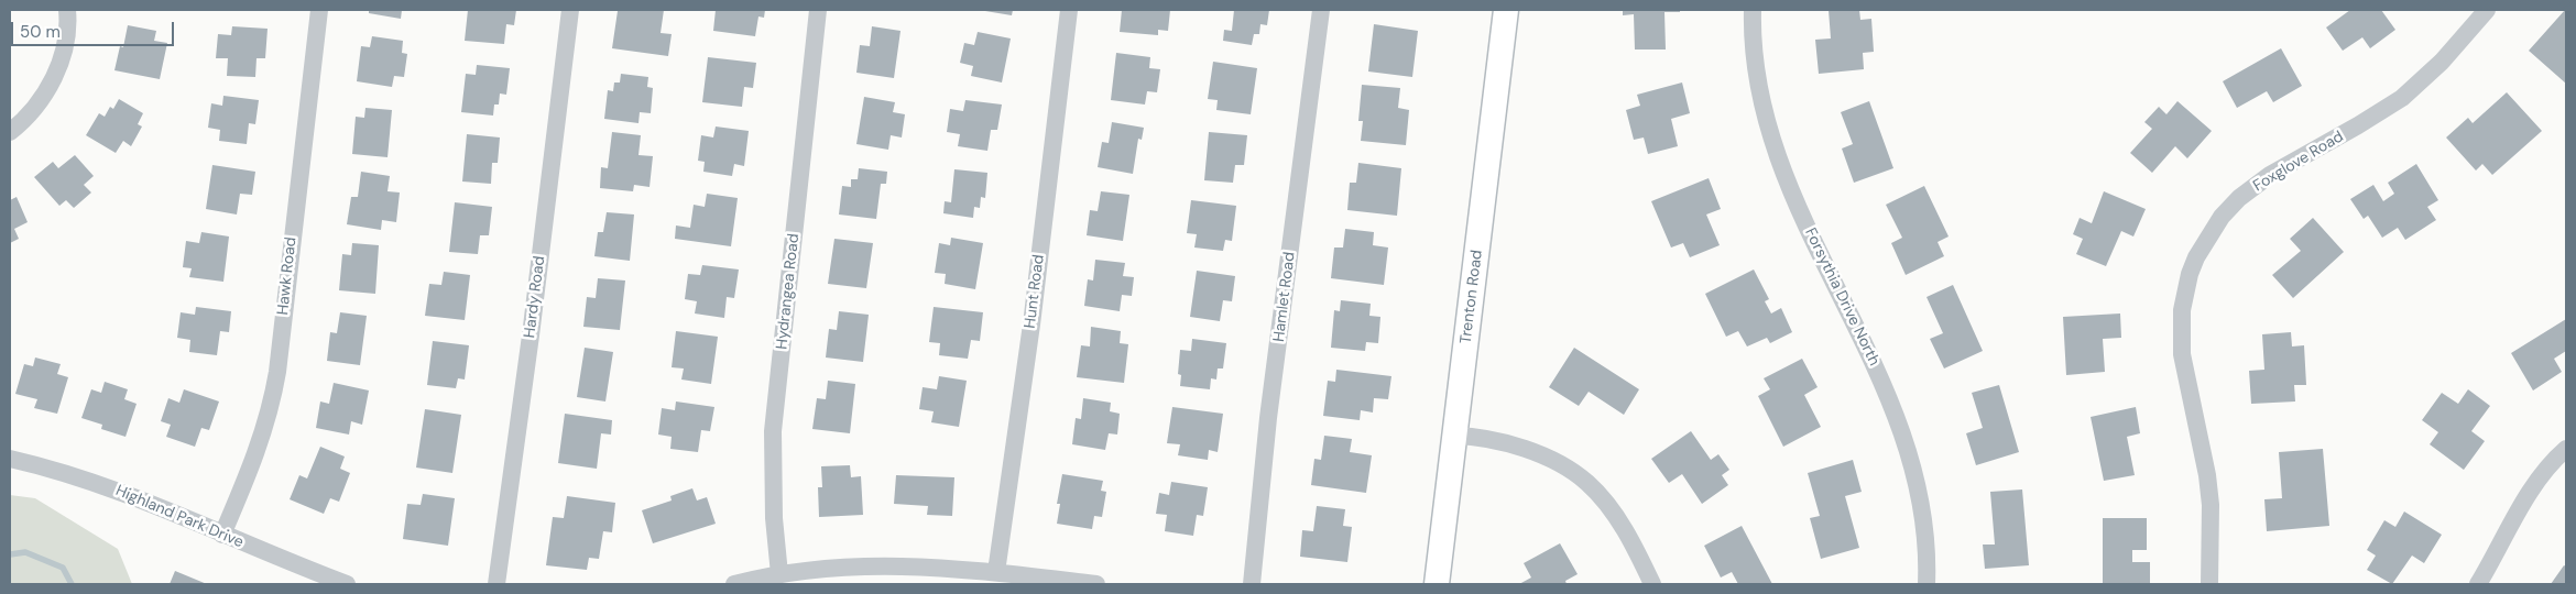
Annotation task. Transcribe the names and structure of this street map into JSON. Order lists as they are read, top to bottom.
{
  "streets": {
    "main road": ["Trenton Road"],
    "street": [
      "Foxglove Road",
      "Hawk Road",
      "Hydrangea Road",
      "Hunt Road",
      "Hardy Road",
      "Hamlet Road",
      "Forsythia Drive North",
      "Highland Park Drive"
    ]
  },
  "crossings": [
    ["Hawk Road", "Highland Park Drive"]
  ],
  "scale_bar": "50 m"
}
